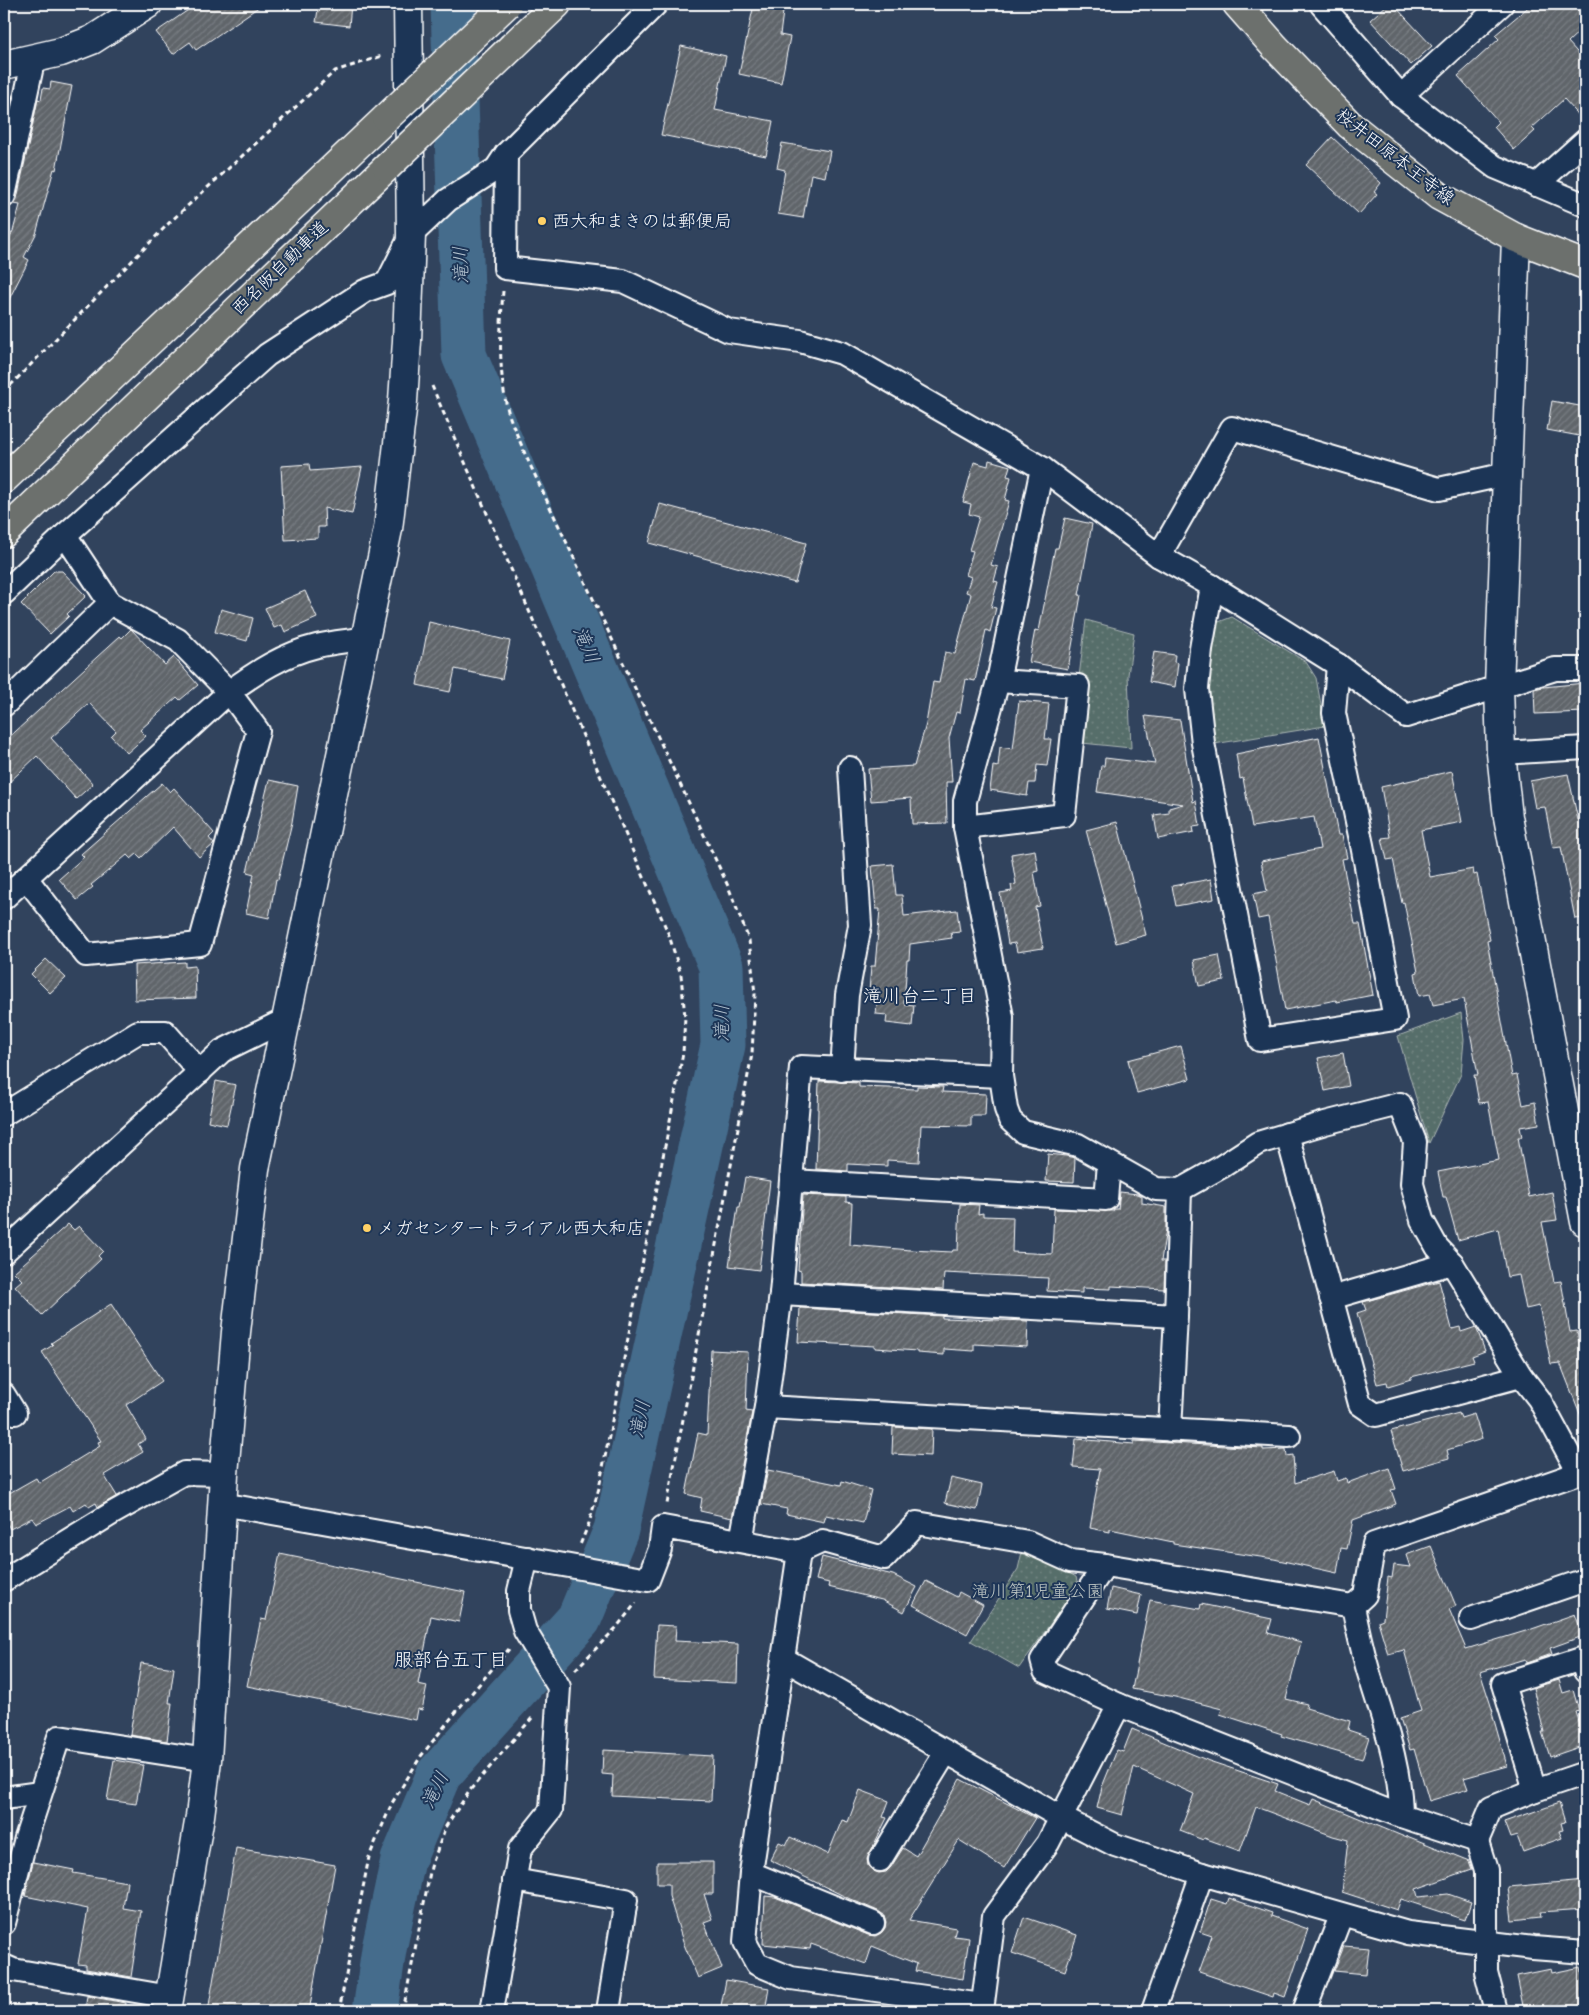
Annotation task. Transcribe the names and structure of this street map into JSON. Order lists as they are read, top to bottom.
{
  "streets": {
    "main road": ["桜井田原本王寺線", "西名阪自動車道"]
  },
  "districts": ["滝川台二丁目", "服部台五丁目"],
  "water": ["滝川"],
  "parks": ["滝川第1児童公園"],
  "places": ["西大和まきのは郵便局", "メガセンタートライアル西大和店"]
}
